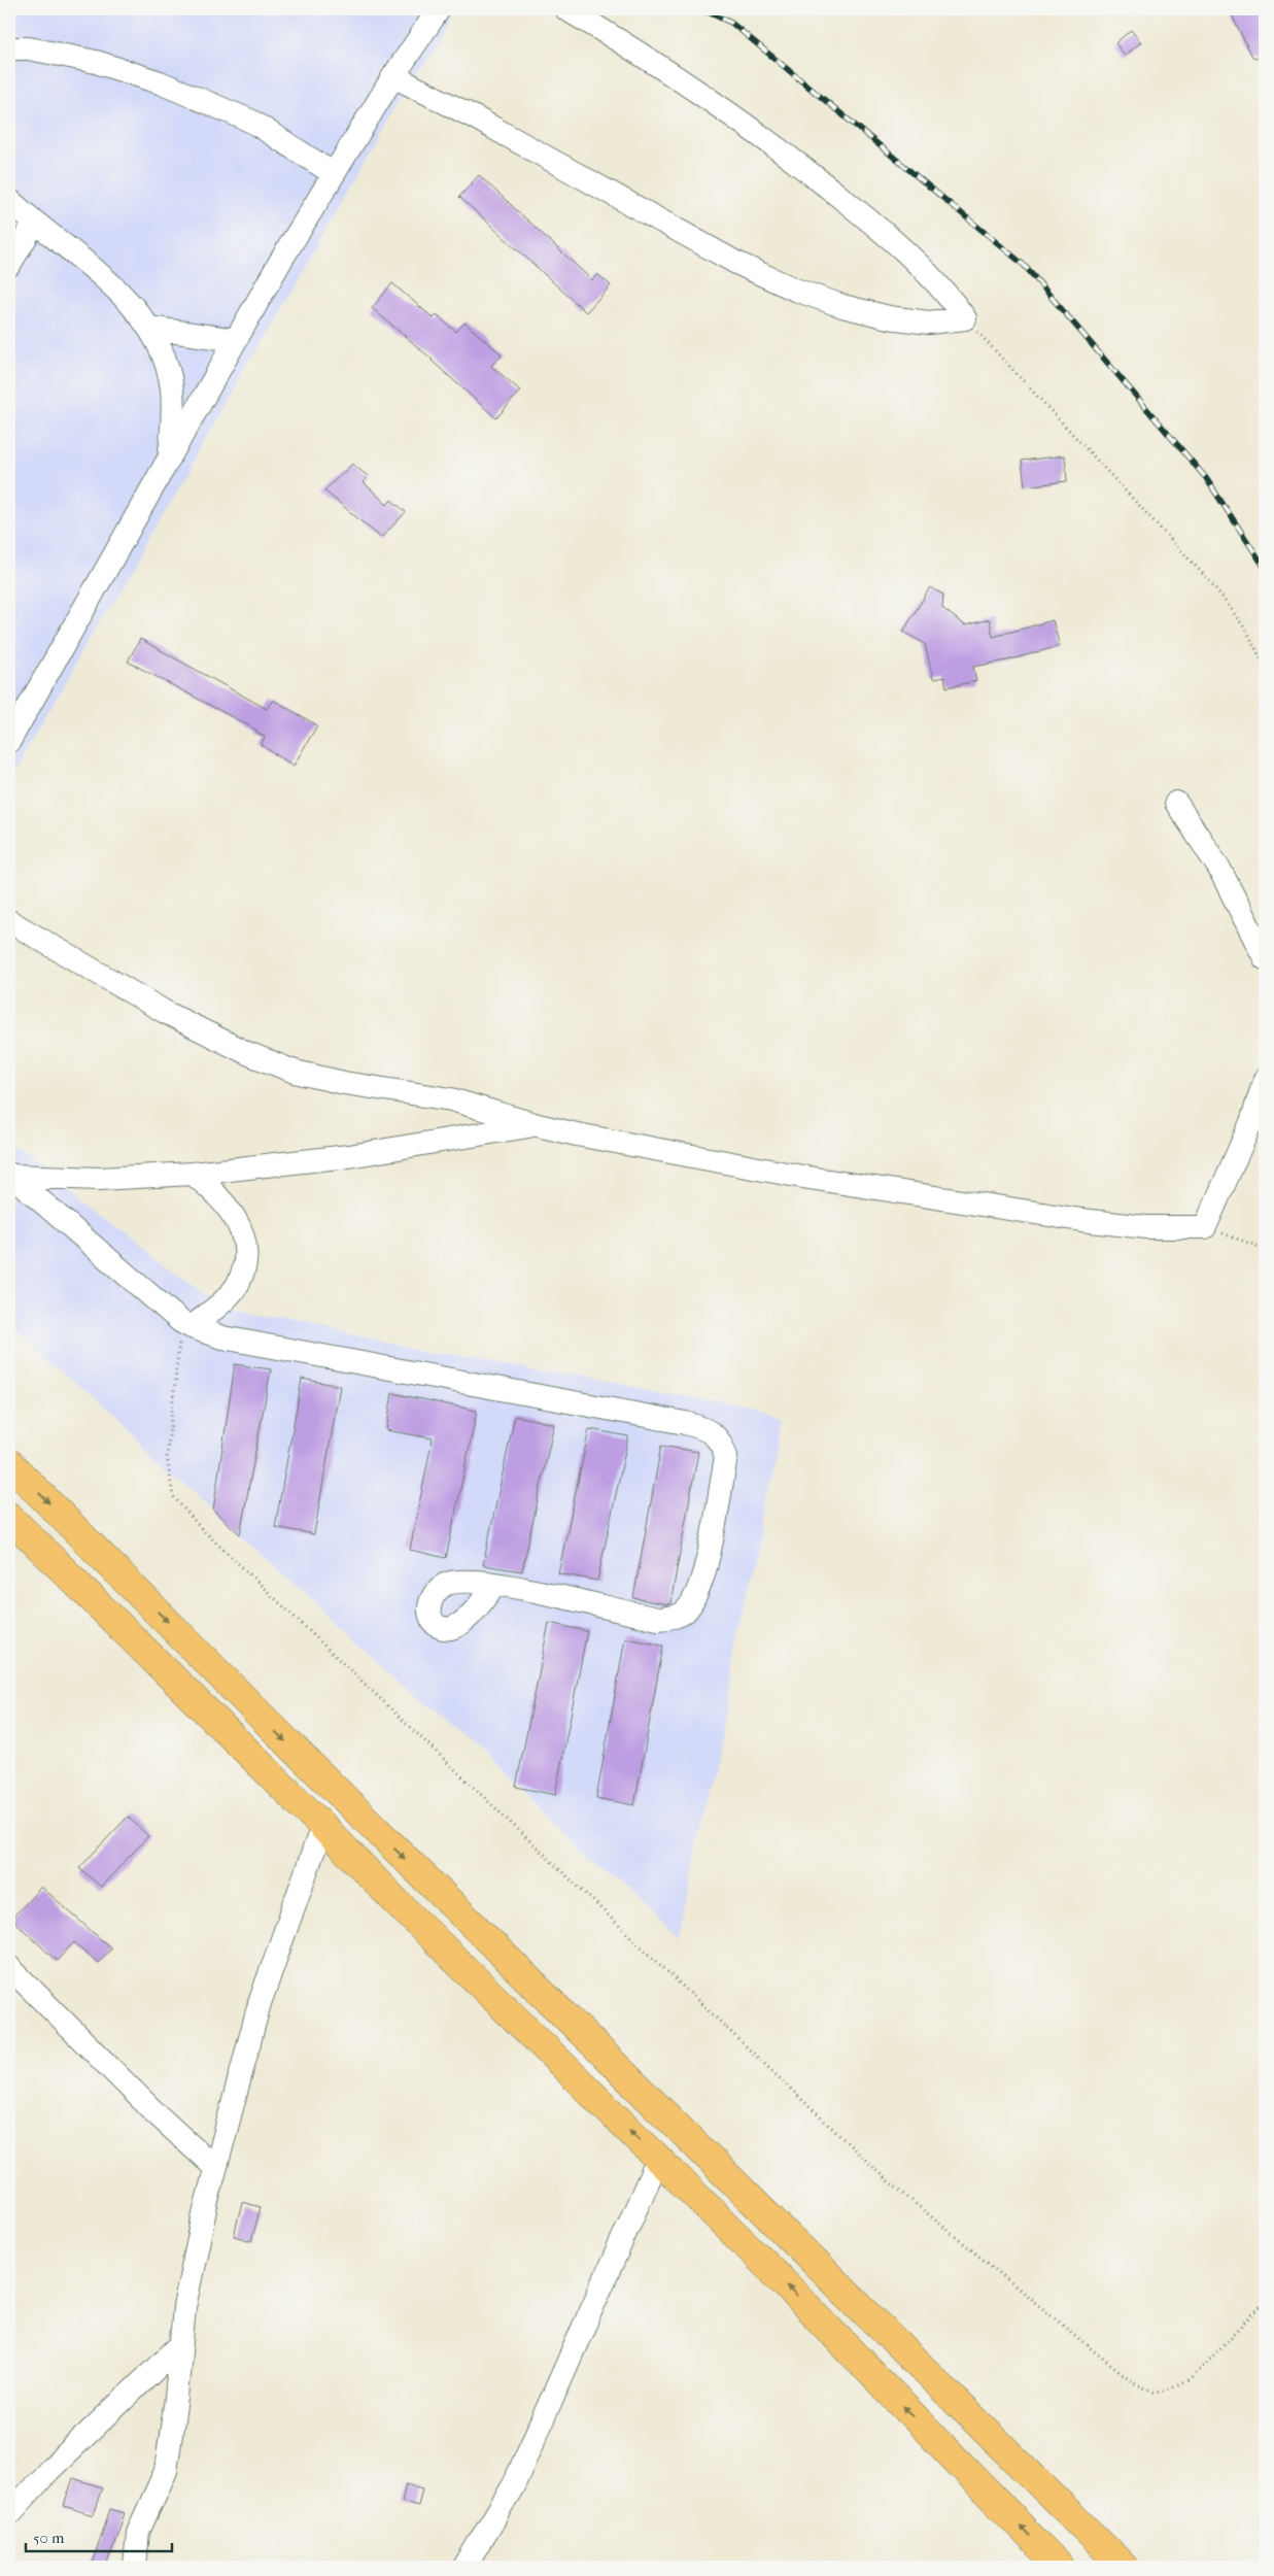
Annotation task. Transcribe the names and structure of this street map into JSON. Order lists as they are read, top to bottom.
{
  "scale_bar": "50 m"
}
